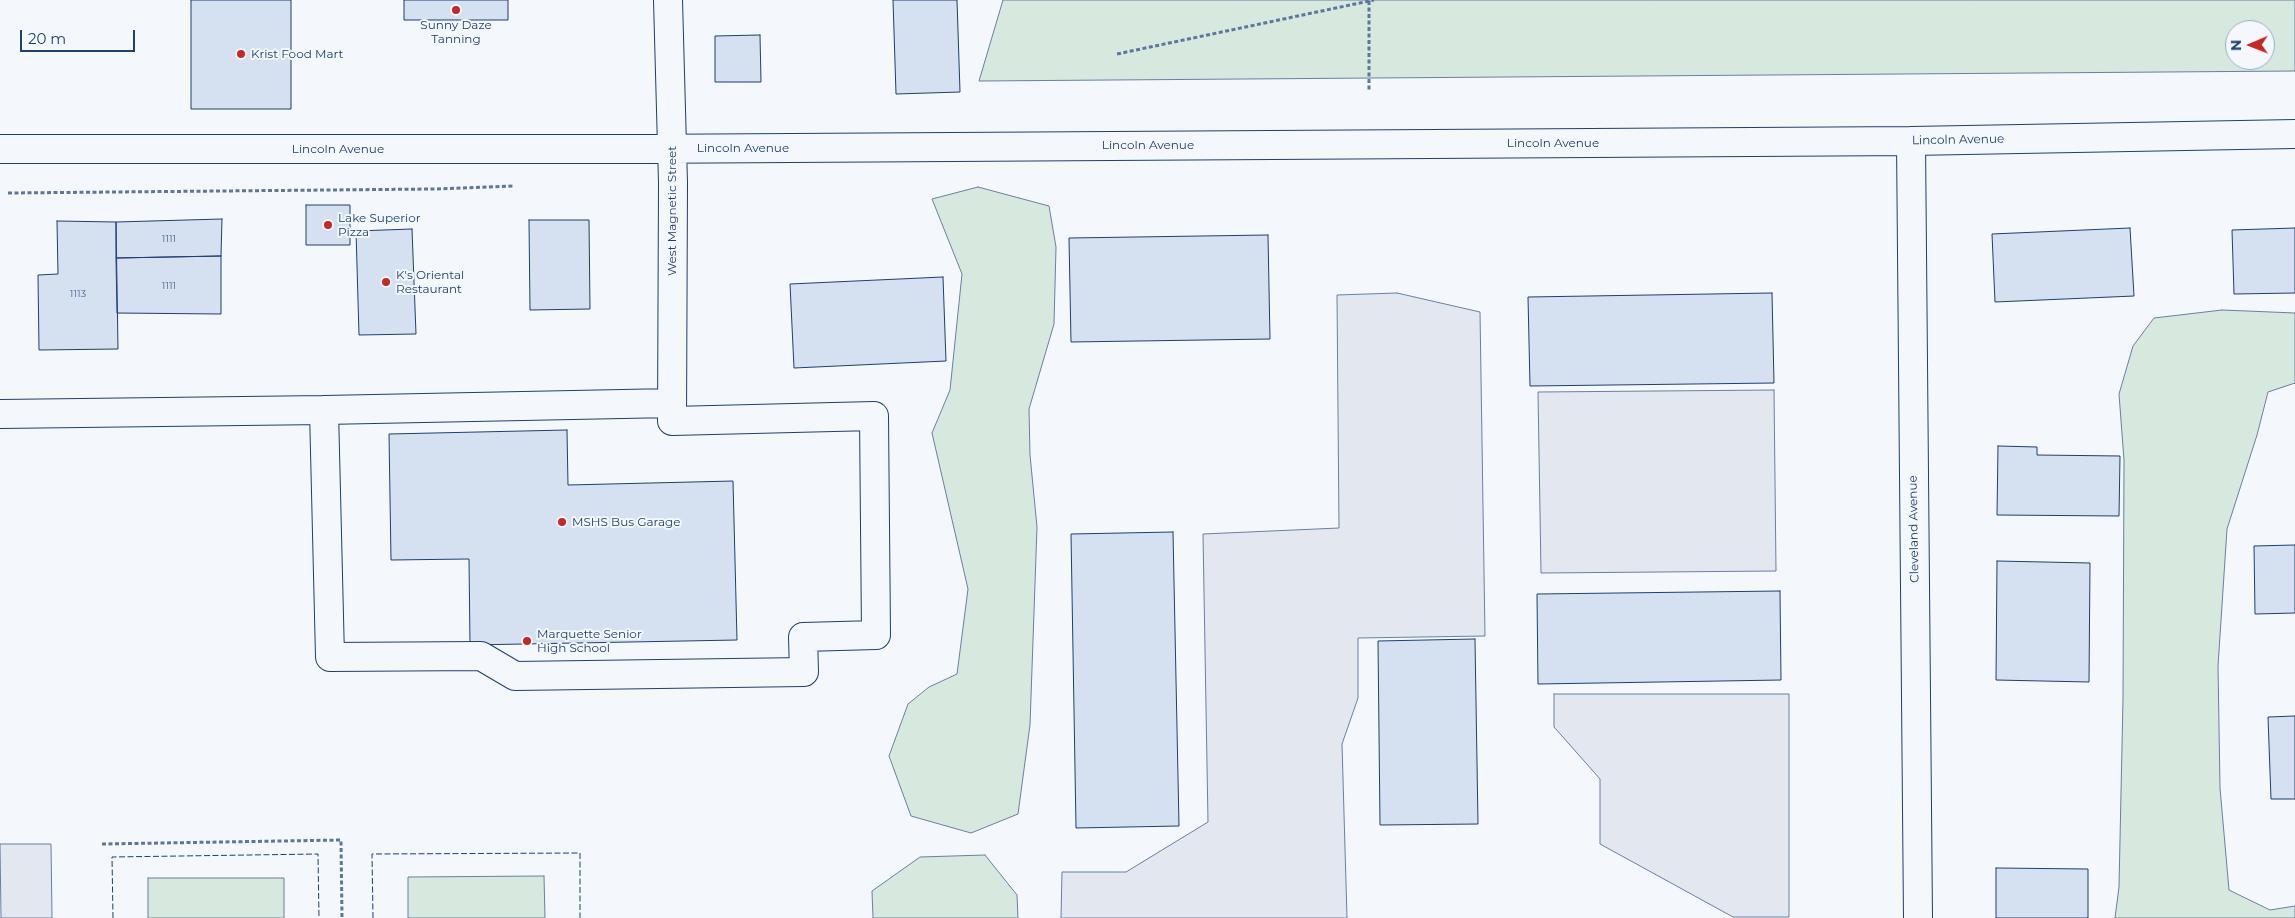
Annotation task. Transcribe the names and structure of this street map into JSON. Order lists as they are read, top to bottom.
{
  "streets": {
    "street": ["Lincoln Avenue", "West Magnetic Street", "Cleveland Avenue"]
  },
  "crossings": [
    ["Lincoln Avenue", "West Magnetic Street"],
    ["Lincoln Avenue", "Cleveland Avenue"]
  ],
  "places": [
    "Sunny Daze Tanning",
    "Krist Food Mart",
    "Lake Superior Pizza",
    "K's Oriental Restaurant",
    "MSHS Bus Garage",
    "Marquette Senior High School"
  ],
  "house_numbers": ["1111", "1111", "1113"],
  "scale_bar": "20 m",
  "north": "left"
}
